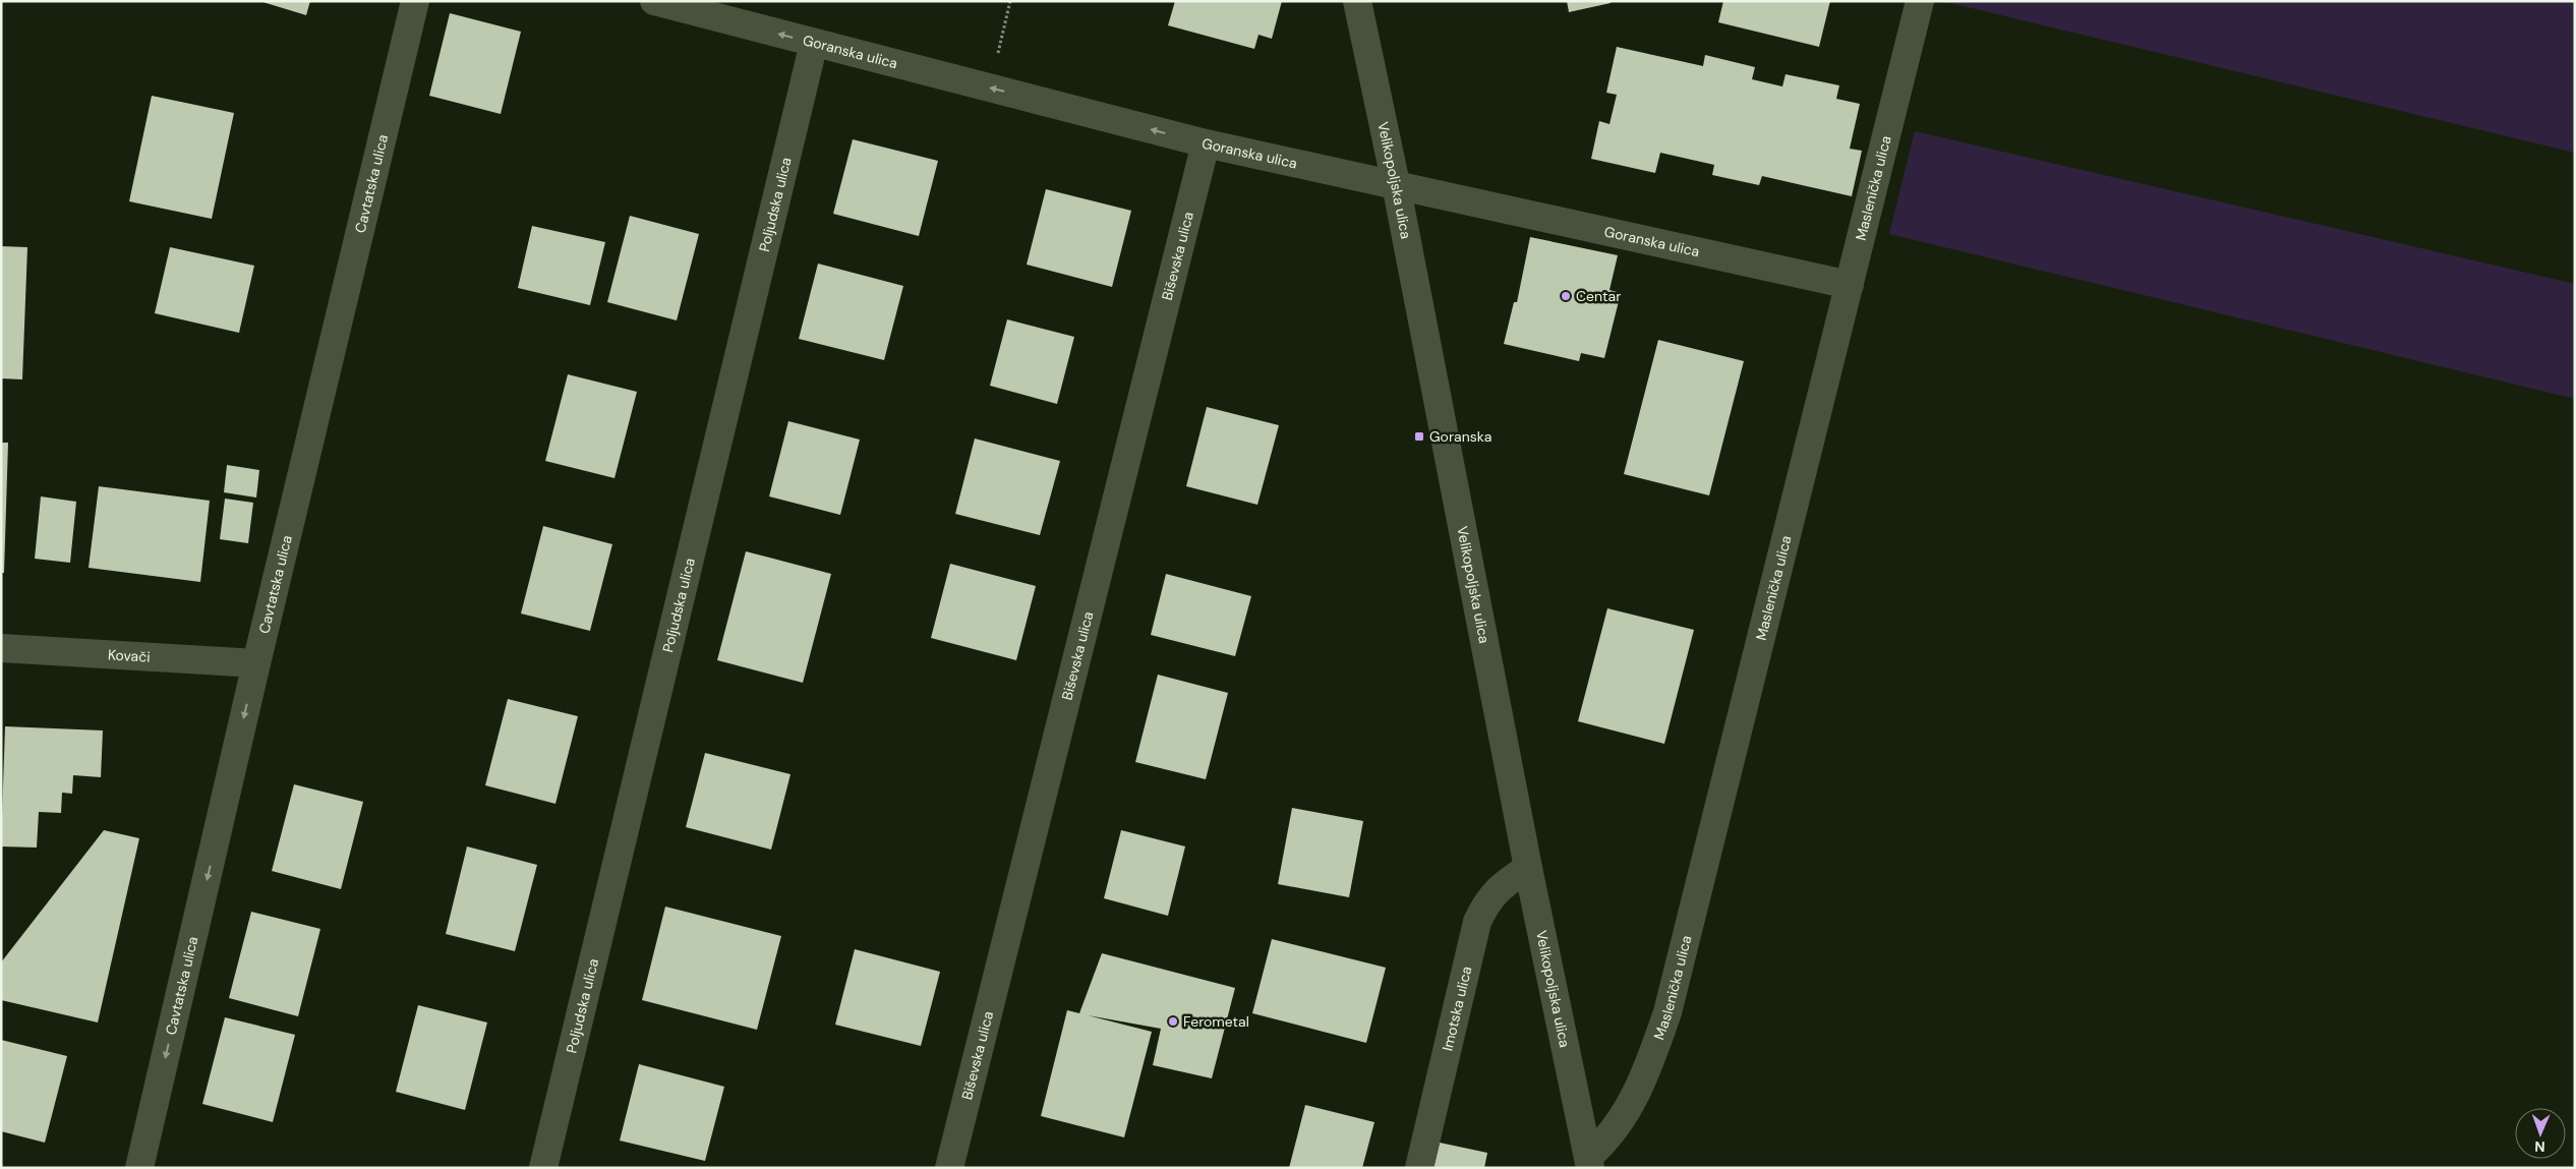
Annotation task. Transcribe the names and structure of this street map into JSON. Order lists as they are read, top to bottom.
{
  "streets": {
    "street": [
      "Goranska ulica",
      "Velikopoljska ulica",
      "Cavtatska ulica",
      "Maslenička ulica",
      "Poljudska ulica",
      "Biševska ulica",
      "Kovači",
      "Imotska ulica"
    ]
  },
  "crossings": [
    ["Goranska ulica", "Velikopoljska ulica"],
    ["Goranska ulica", "Maslenička ulica"],
    ["Goranska ulica", "Poljudska ulica"],
    ["Goranska ulica", "Biševska ulica"],
    ["Velikopoljska ulica", "Maslenička ulica"],
    ["Velikopoljska ulica", "Imotska ulica"],
    ["Cavtatska ulica", "Kovači"]
  ],
  "one_way": ["Cavtatska ulica"],
  "places": {
    "other": ["Centar", "Ferometal"],
    "transit": ["Goranska"]
  },
  "north": "bottom"
}
